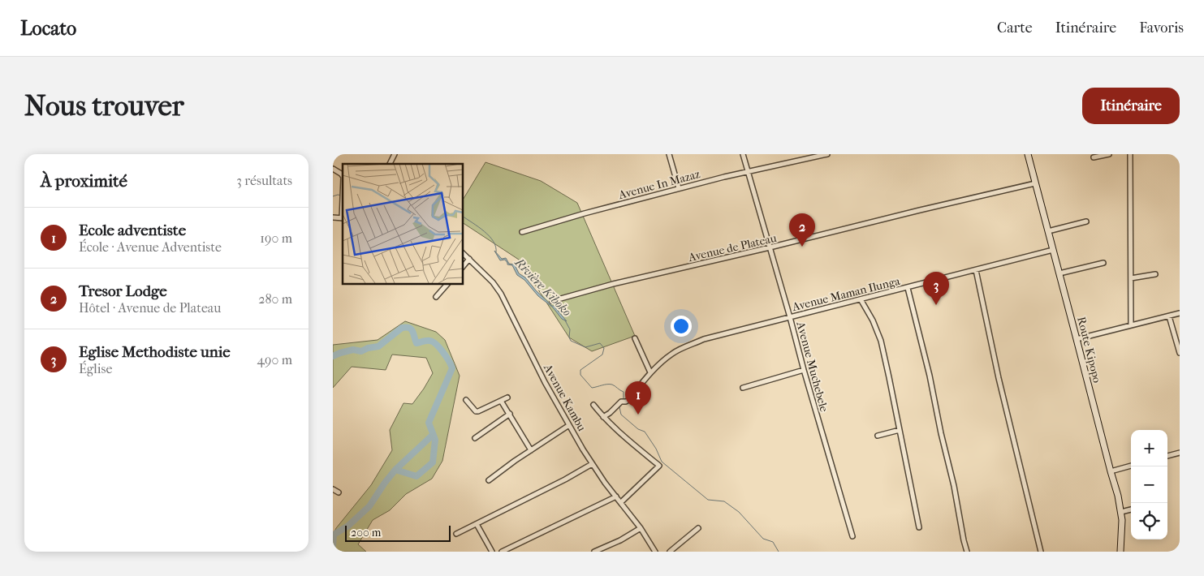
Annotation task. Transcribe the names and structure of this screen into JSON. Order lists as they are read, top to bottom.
{
  "streets": {
    "main road": ["Route Kipopo"],
    "street": [
      "Avenue In Mazaz",
      "Avenue de Plateau",
      "Avenue Maman Ilunga",
      "Avenue Muchebele",
      "Avenue Kambu"
    ]
  },
  "crossings": [
    ["Avenue In Mazaz", "Avenue Muchebele"],
    ["Avenue de Plateau", "Route Kipopo"],
    ["Avenue de Plateau", "Avenue Muchebele"],
    ["Avenue Maman Ilunga", "Route Kipopo"],
    ["Avenue Maman Ilunga", "Avenue Muchebele"]
  ],
  "water": ["Rivière Kiboko"],
  "scale_bar": "200 m",
  "page": {
    "header": "Locato",
    "nav": ["Carte", "Itinéraire", "Favoris"],
    "buttons": "Itinéraire",
    "title": "Nous trouver",
    "heading": ["À proximité", "3 résultats"],
    "list": [
      {
        "mark": "1",
        "name": "Ecole adventiste",
        "note": "École · Avenue Adventiste",
        "value": "190 m"
      },
      {
        "mark": "2",
        "name": "Tresor Lodge",
        "note": "Hôtel · Avenue de Plateau",
        "value": "280 m"
      },
      {
        "mark": "3",
        "name": "Eglise Methodiste unie",
        "note": "Église",
        "value": "490 m"
      }
    ],
    "pins": ["2", "3", "1"],
    "map_buttons": ["+", "−"],
    "scale": "200 m"
  }
}
